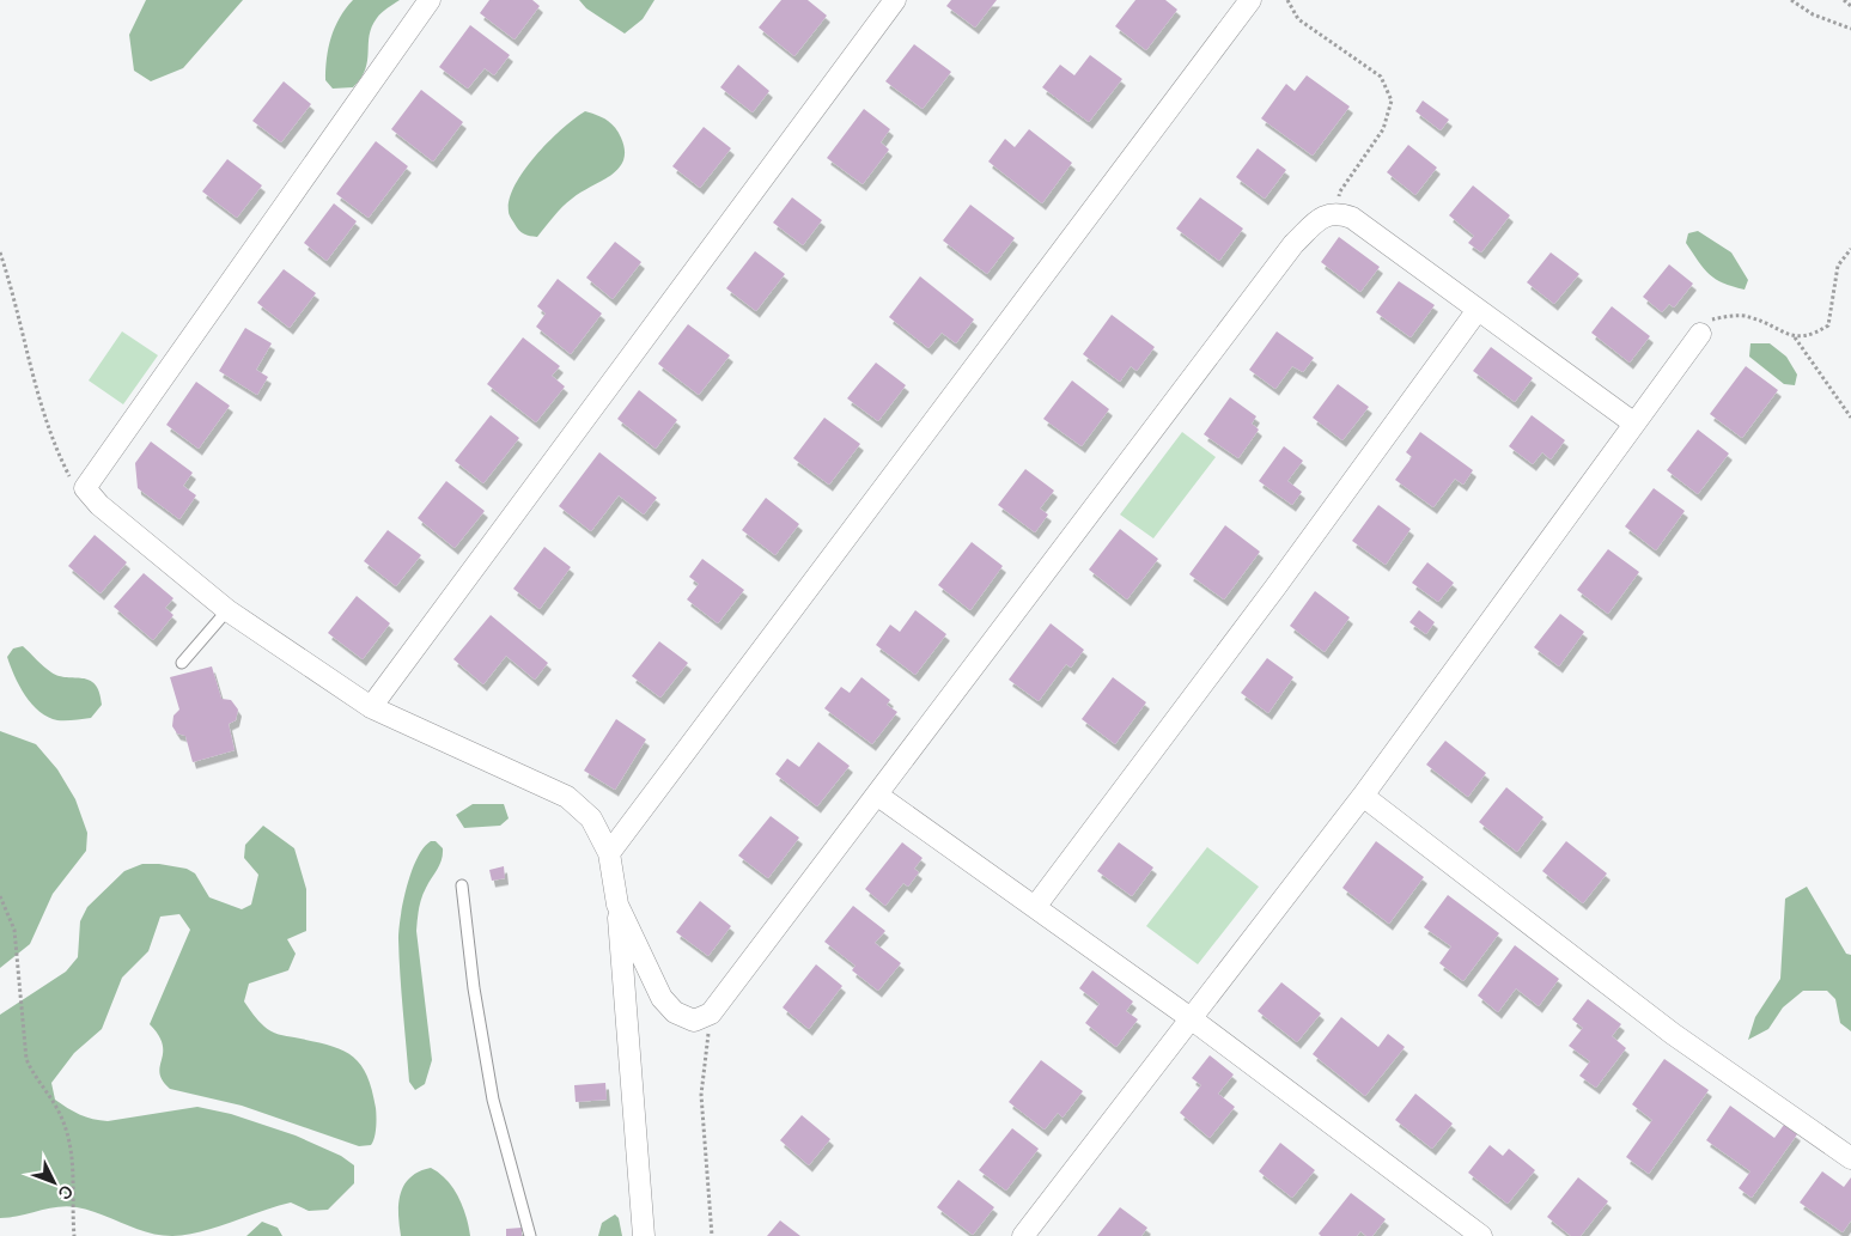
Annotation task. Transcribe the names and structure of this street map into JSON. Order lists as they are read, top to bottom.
{
  "north": "bottom right"
}
